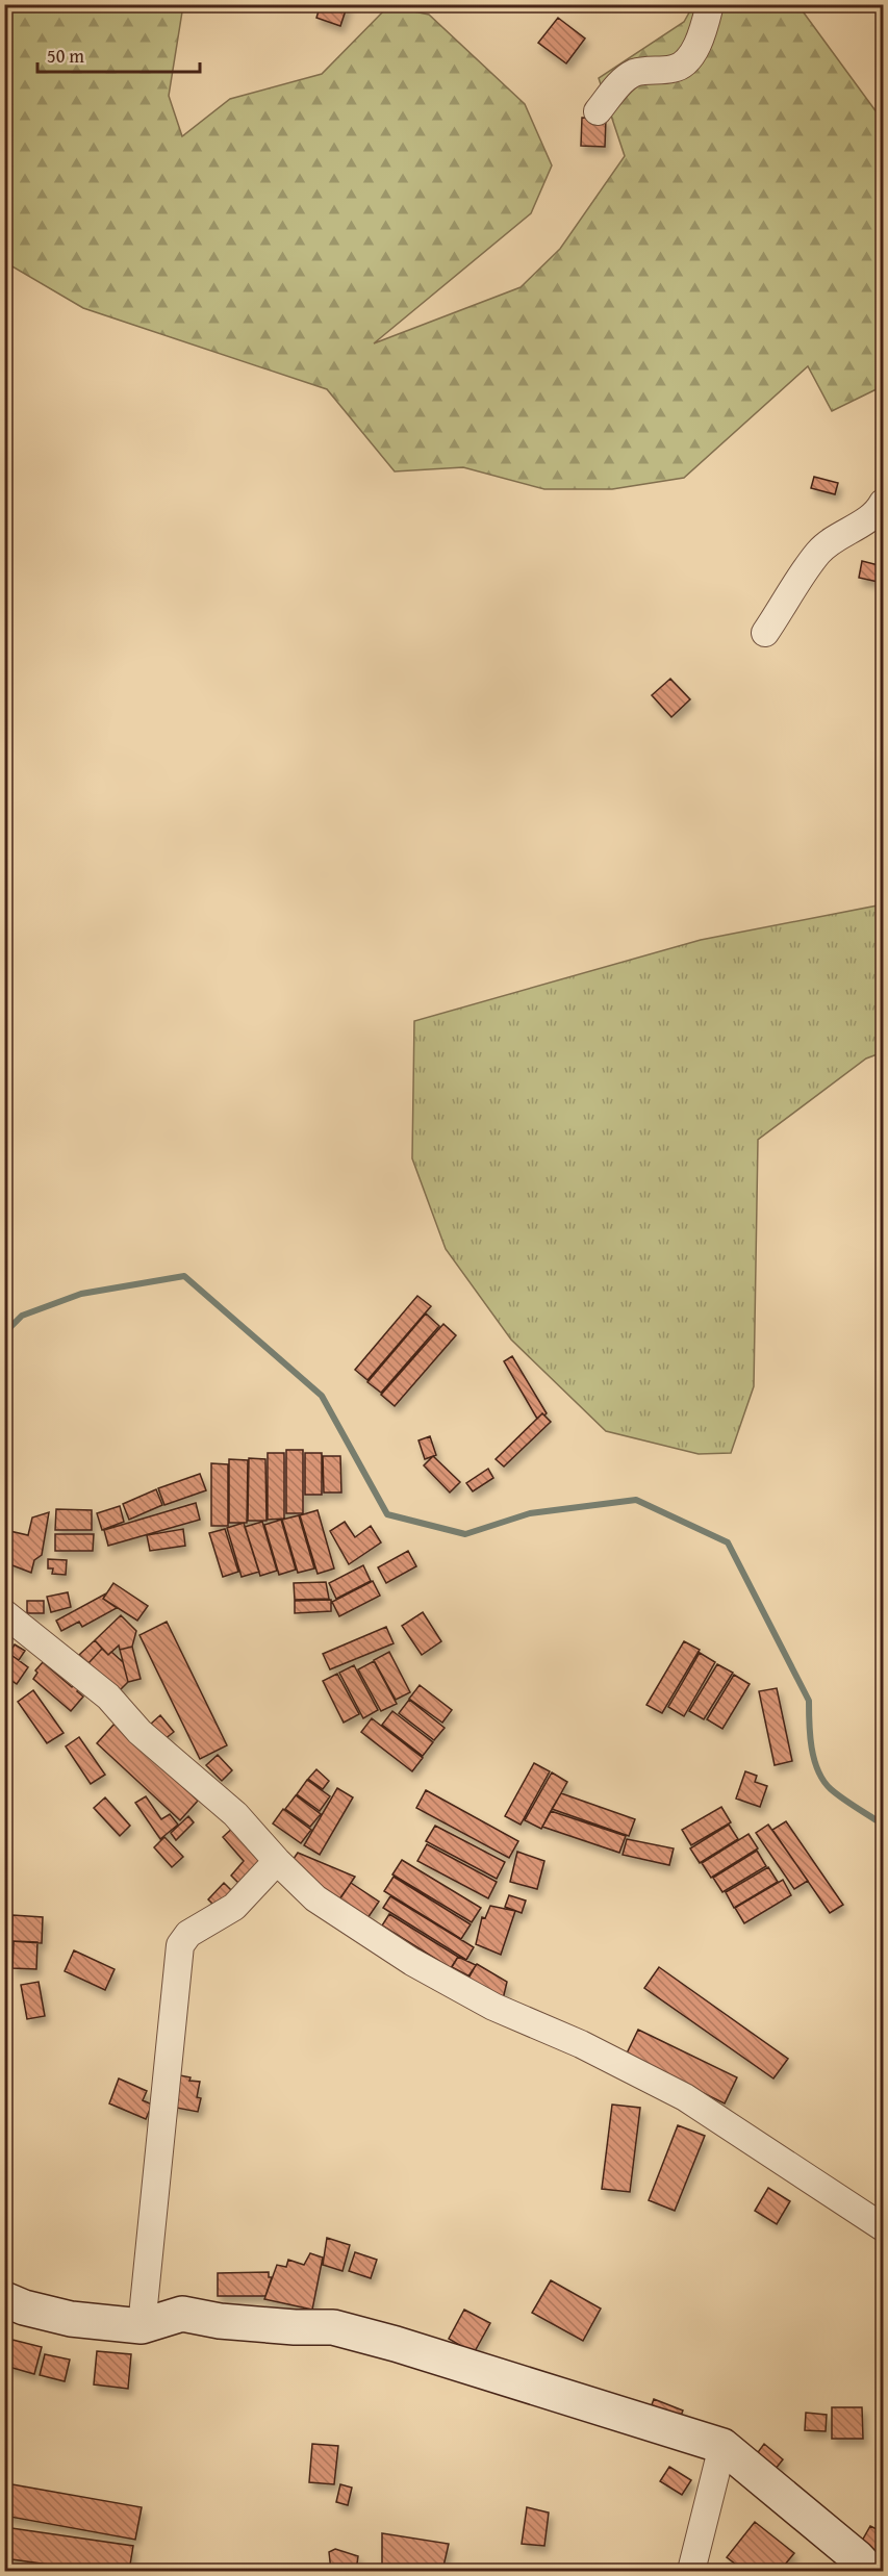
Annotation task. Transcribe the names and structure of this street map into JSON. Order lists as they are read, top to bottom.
{
  "scale_bar": "50 m"
}
